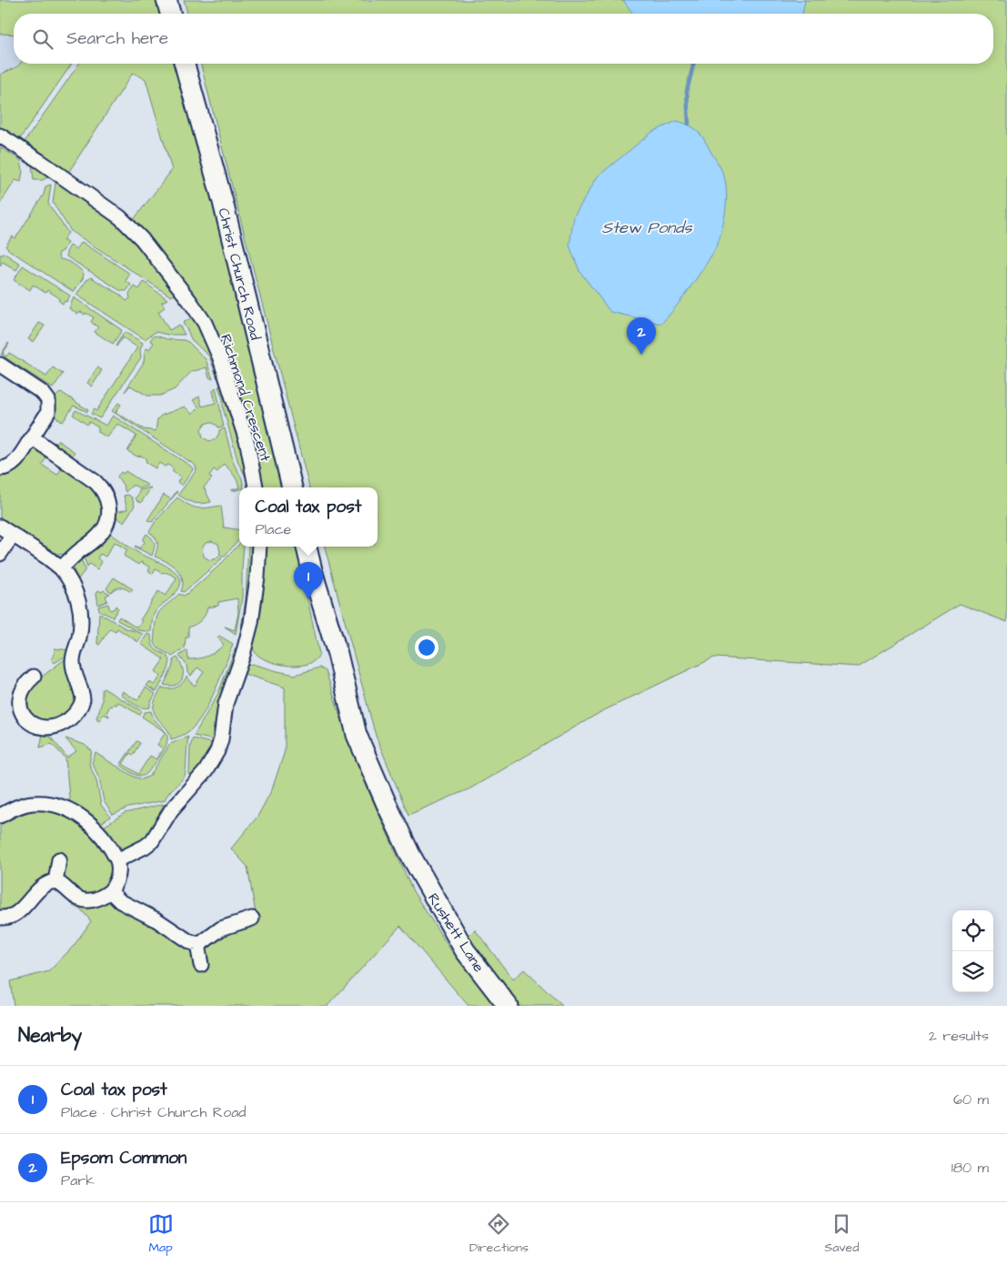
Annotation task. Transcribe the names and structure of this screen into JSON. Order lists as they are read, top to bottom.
{
  "streets": {
    "main road": ["Christ Church Road", "Rushett Lane"],
    "street": ["Richmond Crescent"]
  },
  "water": ["Stew Ponds"],
  "page": {
    "search": "Search here",
    "pins": ["2", "1"],
    "popup": ["Coal tax post", "Place"],
    "heading": ["Nearby", "2 results"],
    "list": [
      {
        "mark": "1",
        "name": "Coal tax post",
        "note": "Place · Christ Church Road",
        "value": "60 m"
      },
      {
        "mark": "2",
        "name": "Epsom Common",
        "note": "Park",
        "value": "180 m"
      }
    ],
    "nav": ["Map", "Directions", "Saved"]
  }
}
